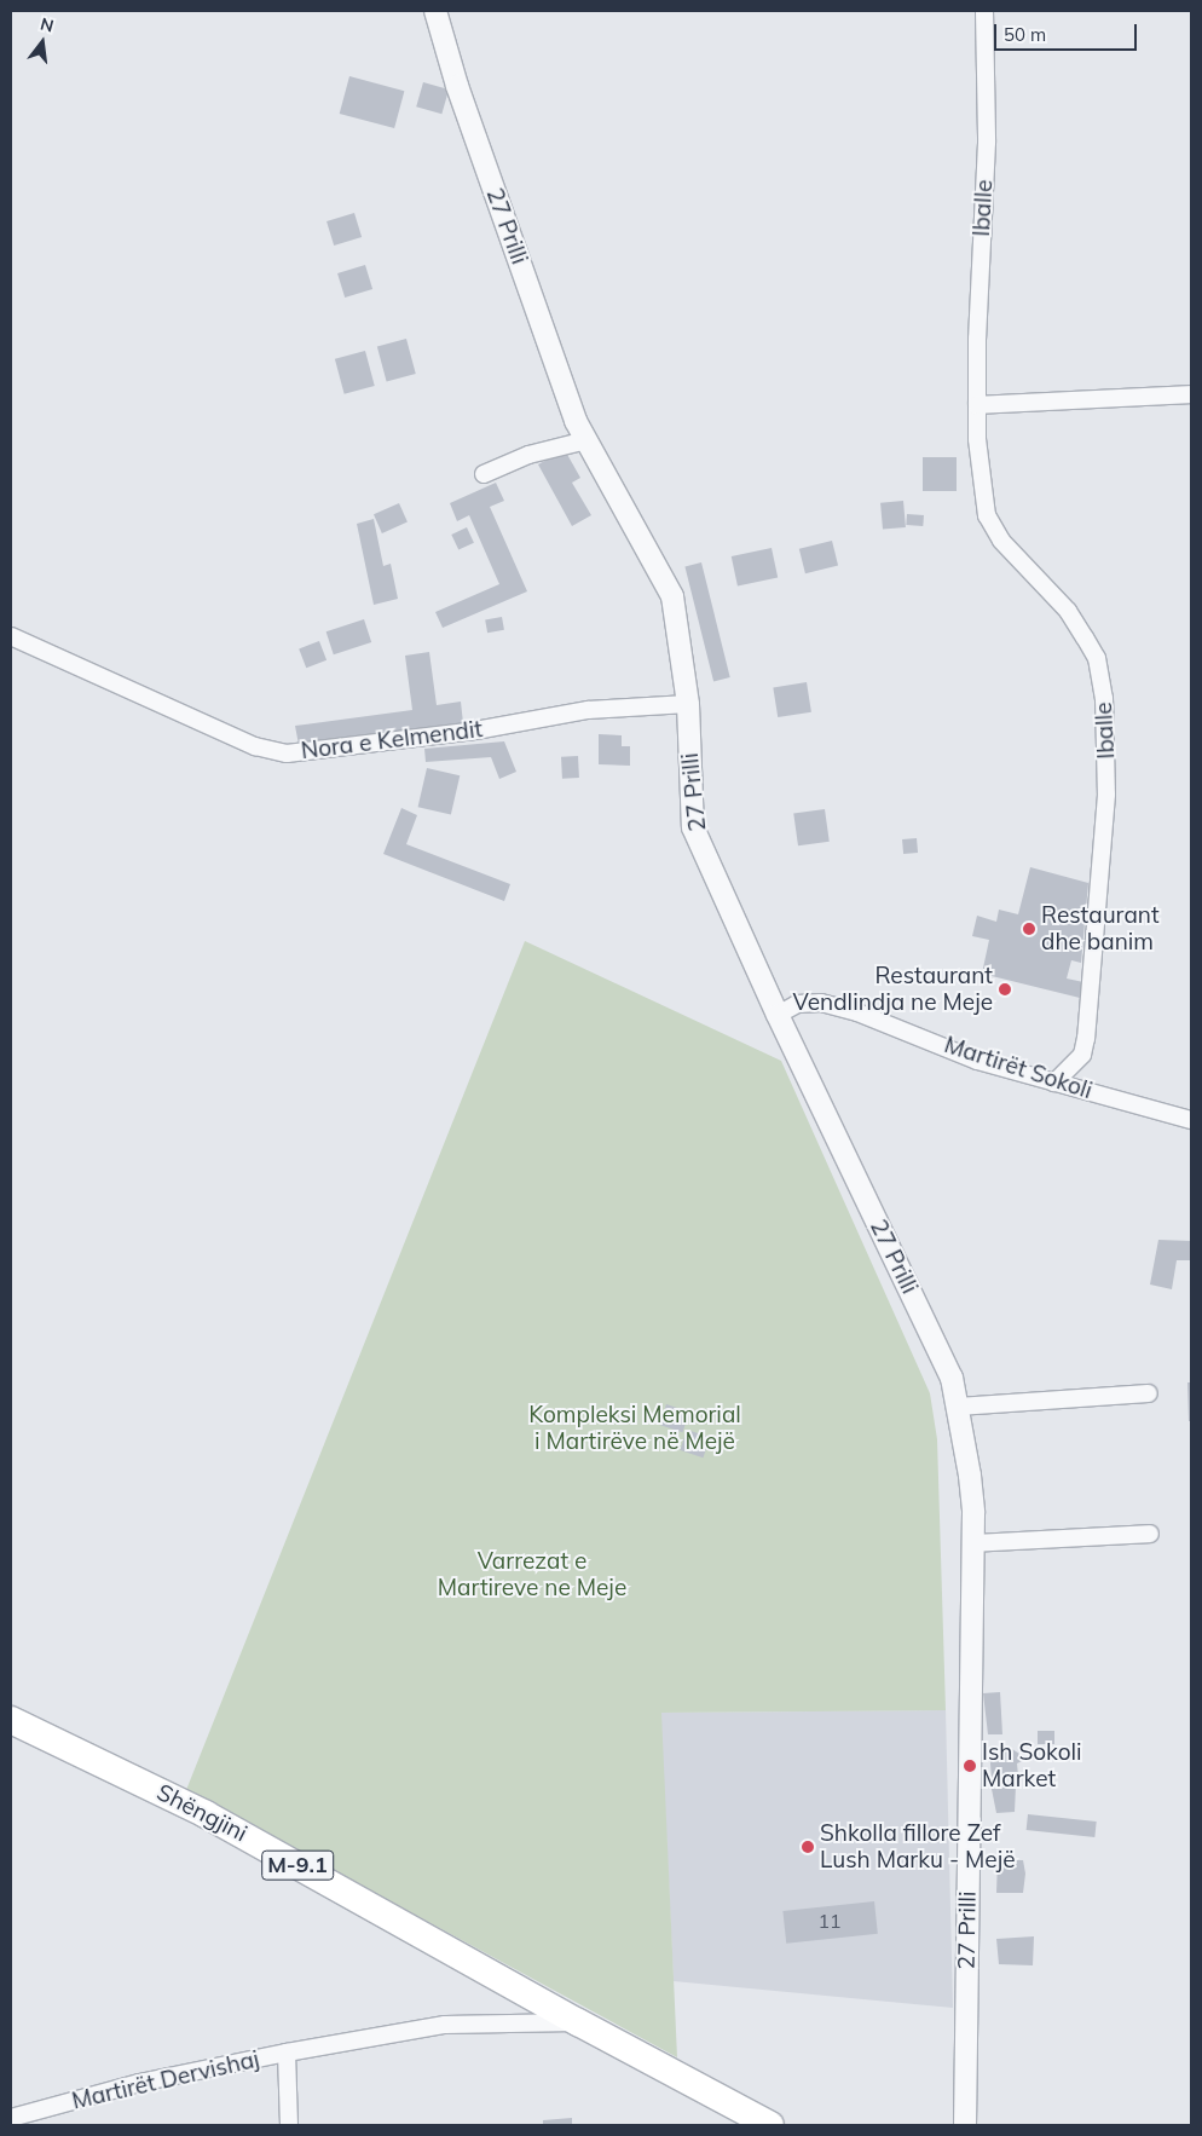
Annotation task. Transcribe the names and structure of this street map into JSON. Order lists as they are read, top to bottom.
{
  "streets": {
    "main road": ["Shëngjini", "M-9.1"],
    "street": [
      "Iballe",
      "27 Prilli",
      "Nora e Kelmendit",
      "Martirët Sokoli",
      "Martirët Dervishaj"
    ]
  },
  "crossings": [
    ["Iballe", "Martirët Sokoli"],
    ["27 Prilli", "Nora e Kelmendit"],
    ["27 Prilli", "Martirët Sokoli"],
    ["Shëngjini", "M-9.1"],
    ["Shëngjini", "Martirët Dervishaj"],
    ["M-9.1", "Martirët Dervishaj"]
  ],
  "parks": ["Kompleksi Memorial i Martirëve në Mejë", "Varrezat e Martireve ne Meje"],
  "places": [
    "Restaurant dhe banim",
    "Restaurant Vendlindja ne Meje",
    "Ish Sokoli Market",
    "Shkolla fillore Zef Lush Marku - Mejë"
  ],
  "house_numbers": ["11"],
  "scale_bar": "50 m",
  "north": "top"
}
